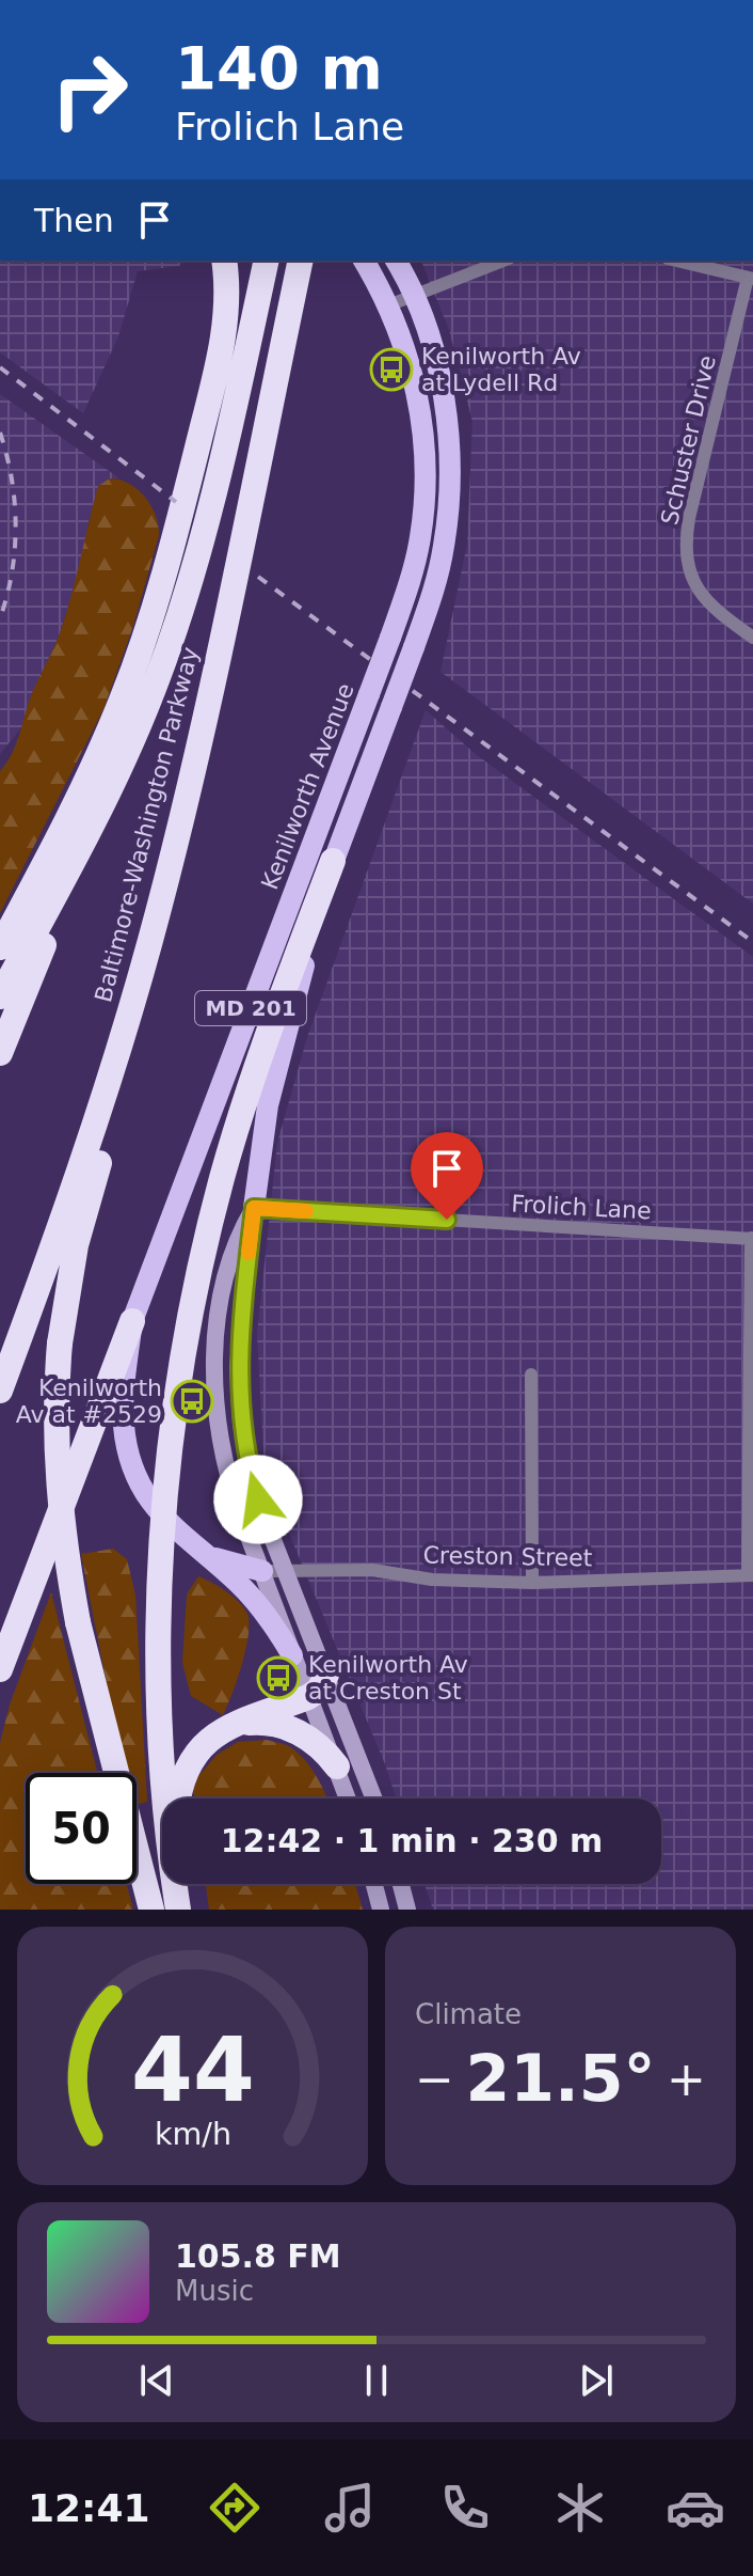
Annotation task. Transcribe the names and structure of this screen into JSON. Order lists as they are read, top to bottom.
{
  "streets": {
    "highway": ["Baltimore-Washington Parkway", "MD 201"],
    "main road": ["Kenilworth Avenue"],
    "street": ["Schuster Drive", "Frolich Lane", "Creston Street"]
  },
  "crossings": [
    ["Kenilworth Avenue", "MD 201"]
  ],
  "places": {
    "bus stop": ["Kenilworth Av at Lydell Rd", "Kenilworth Av at #2529", "Kenilworth Av at Creston St"]
  },
  "page": {
    "turn": ["140 m", "Frolich Lane"],
    "then": "Then",
    "limit": "50",
    "trip": "12:42 · 1 min · 230 m",
    "tile": "Climate",
    "heat": ["−", "21.5°", "+"],
    "song": ["105.8 FM", "Music"],
    "tabs": "12:41",
    "gauge": ["44", "km/h"]
  }
}
